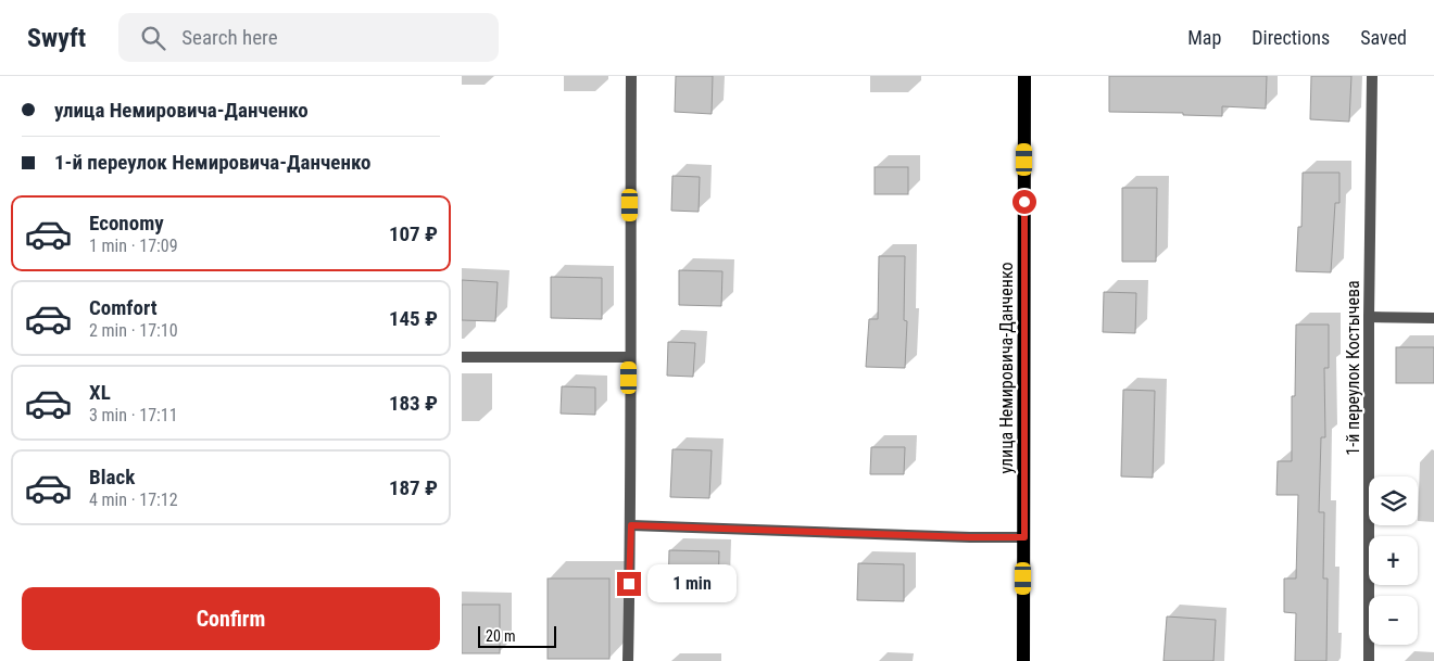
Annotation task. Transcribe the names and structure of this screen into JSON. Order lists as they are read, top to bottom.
{
  "streets": {
    "main road": ["улица Немировича-Данченко"],
    "street": ["1-й переулок Костычева"]
  },
  "scale_bar": "20 m",
  "page": {
    "header": "Swyft",
    "search": "Search here",
    "nav": ["Map", "Directions", "Saved"],
    "banner": ["улица Немировича-Данченко", "1-й переулок Немировича-Данченко"],
    "list": [
      {
        "name": "Economy",
        "note": "1 min · 17:09",
        "value": "107 ₽"
      },
      {
        "name": "Comfort",
        "note": "2 min · 17:10",
        "value": "145 ₽"
      },
      {
        "name": "XL",
        "note": "3 min · 17:11",
        "value": "183 ₽"
      },
      {
        "name": "Black",
        "note": "4 min · 17:12",
        "value": "187 ₽"
      }
    ],
    "map_buttons": ["+", "−"],
    "bubble": "1 min",
    "buttons": "Confirm",
    "scale": "20 m"
  }
}
